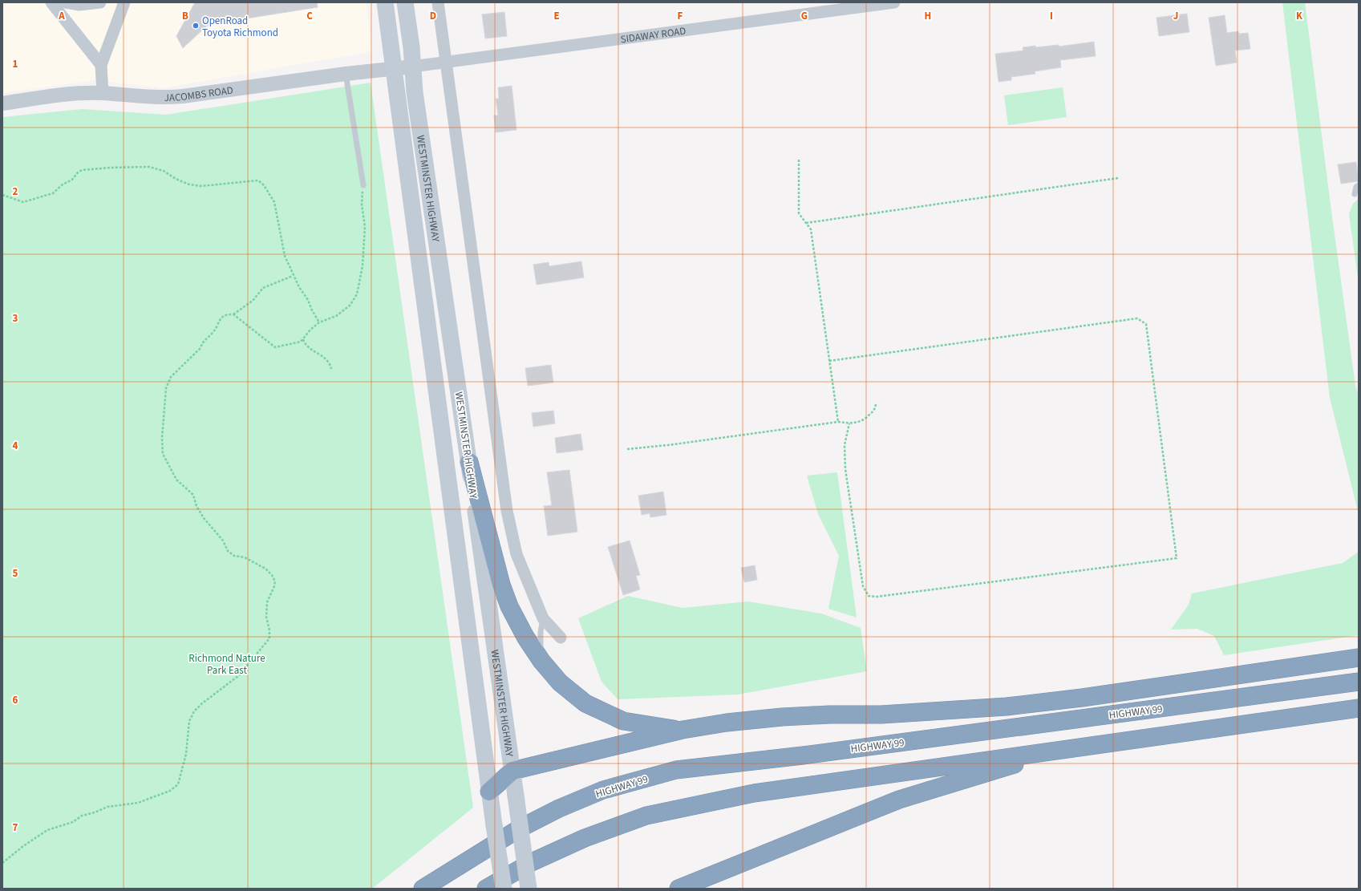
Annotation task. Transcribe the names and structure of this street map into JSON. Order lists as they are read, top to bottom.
{
  "streets": {
    "highway": ["HIGHWAY 99"],
    "main road": ["WESTMINSTER HIGHWAY"],
    "street": ["SIDAWAY ROAD", "JACOMBS ROAD"]
  },
  "crossings": [
    ["SIDAWAY ROAD", "JACOMBS ROAD"],
    ["SIDAWAY ROAD", "WESTMINSTER HIGHWAY"],
    ["JACOMBS ROAD", "WESTMINSTER HIGHWAY"]
  ],
  "parks": ["Richmond Nature Park East"],
  "places": ["OpenRoad Toyota Richmond"],
  "grid": {
    "columns": [
      "A",
      "B",
      "C",
      "D",
      "E",
      "F",
      "G",
      "H",
      "I",
      "J",
      "K"
    ],
    "rows": [
      "1",
      "2",
      "3",
      "4",
      "5",
      "6",
      "7"
    ]
  }
}
